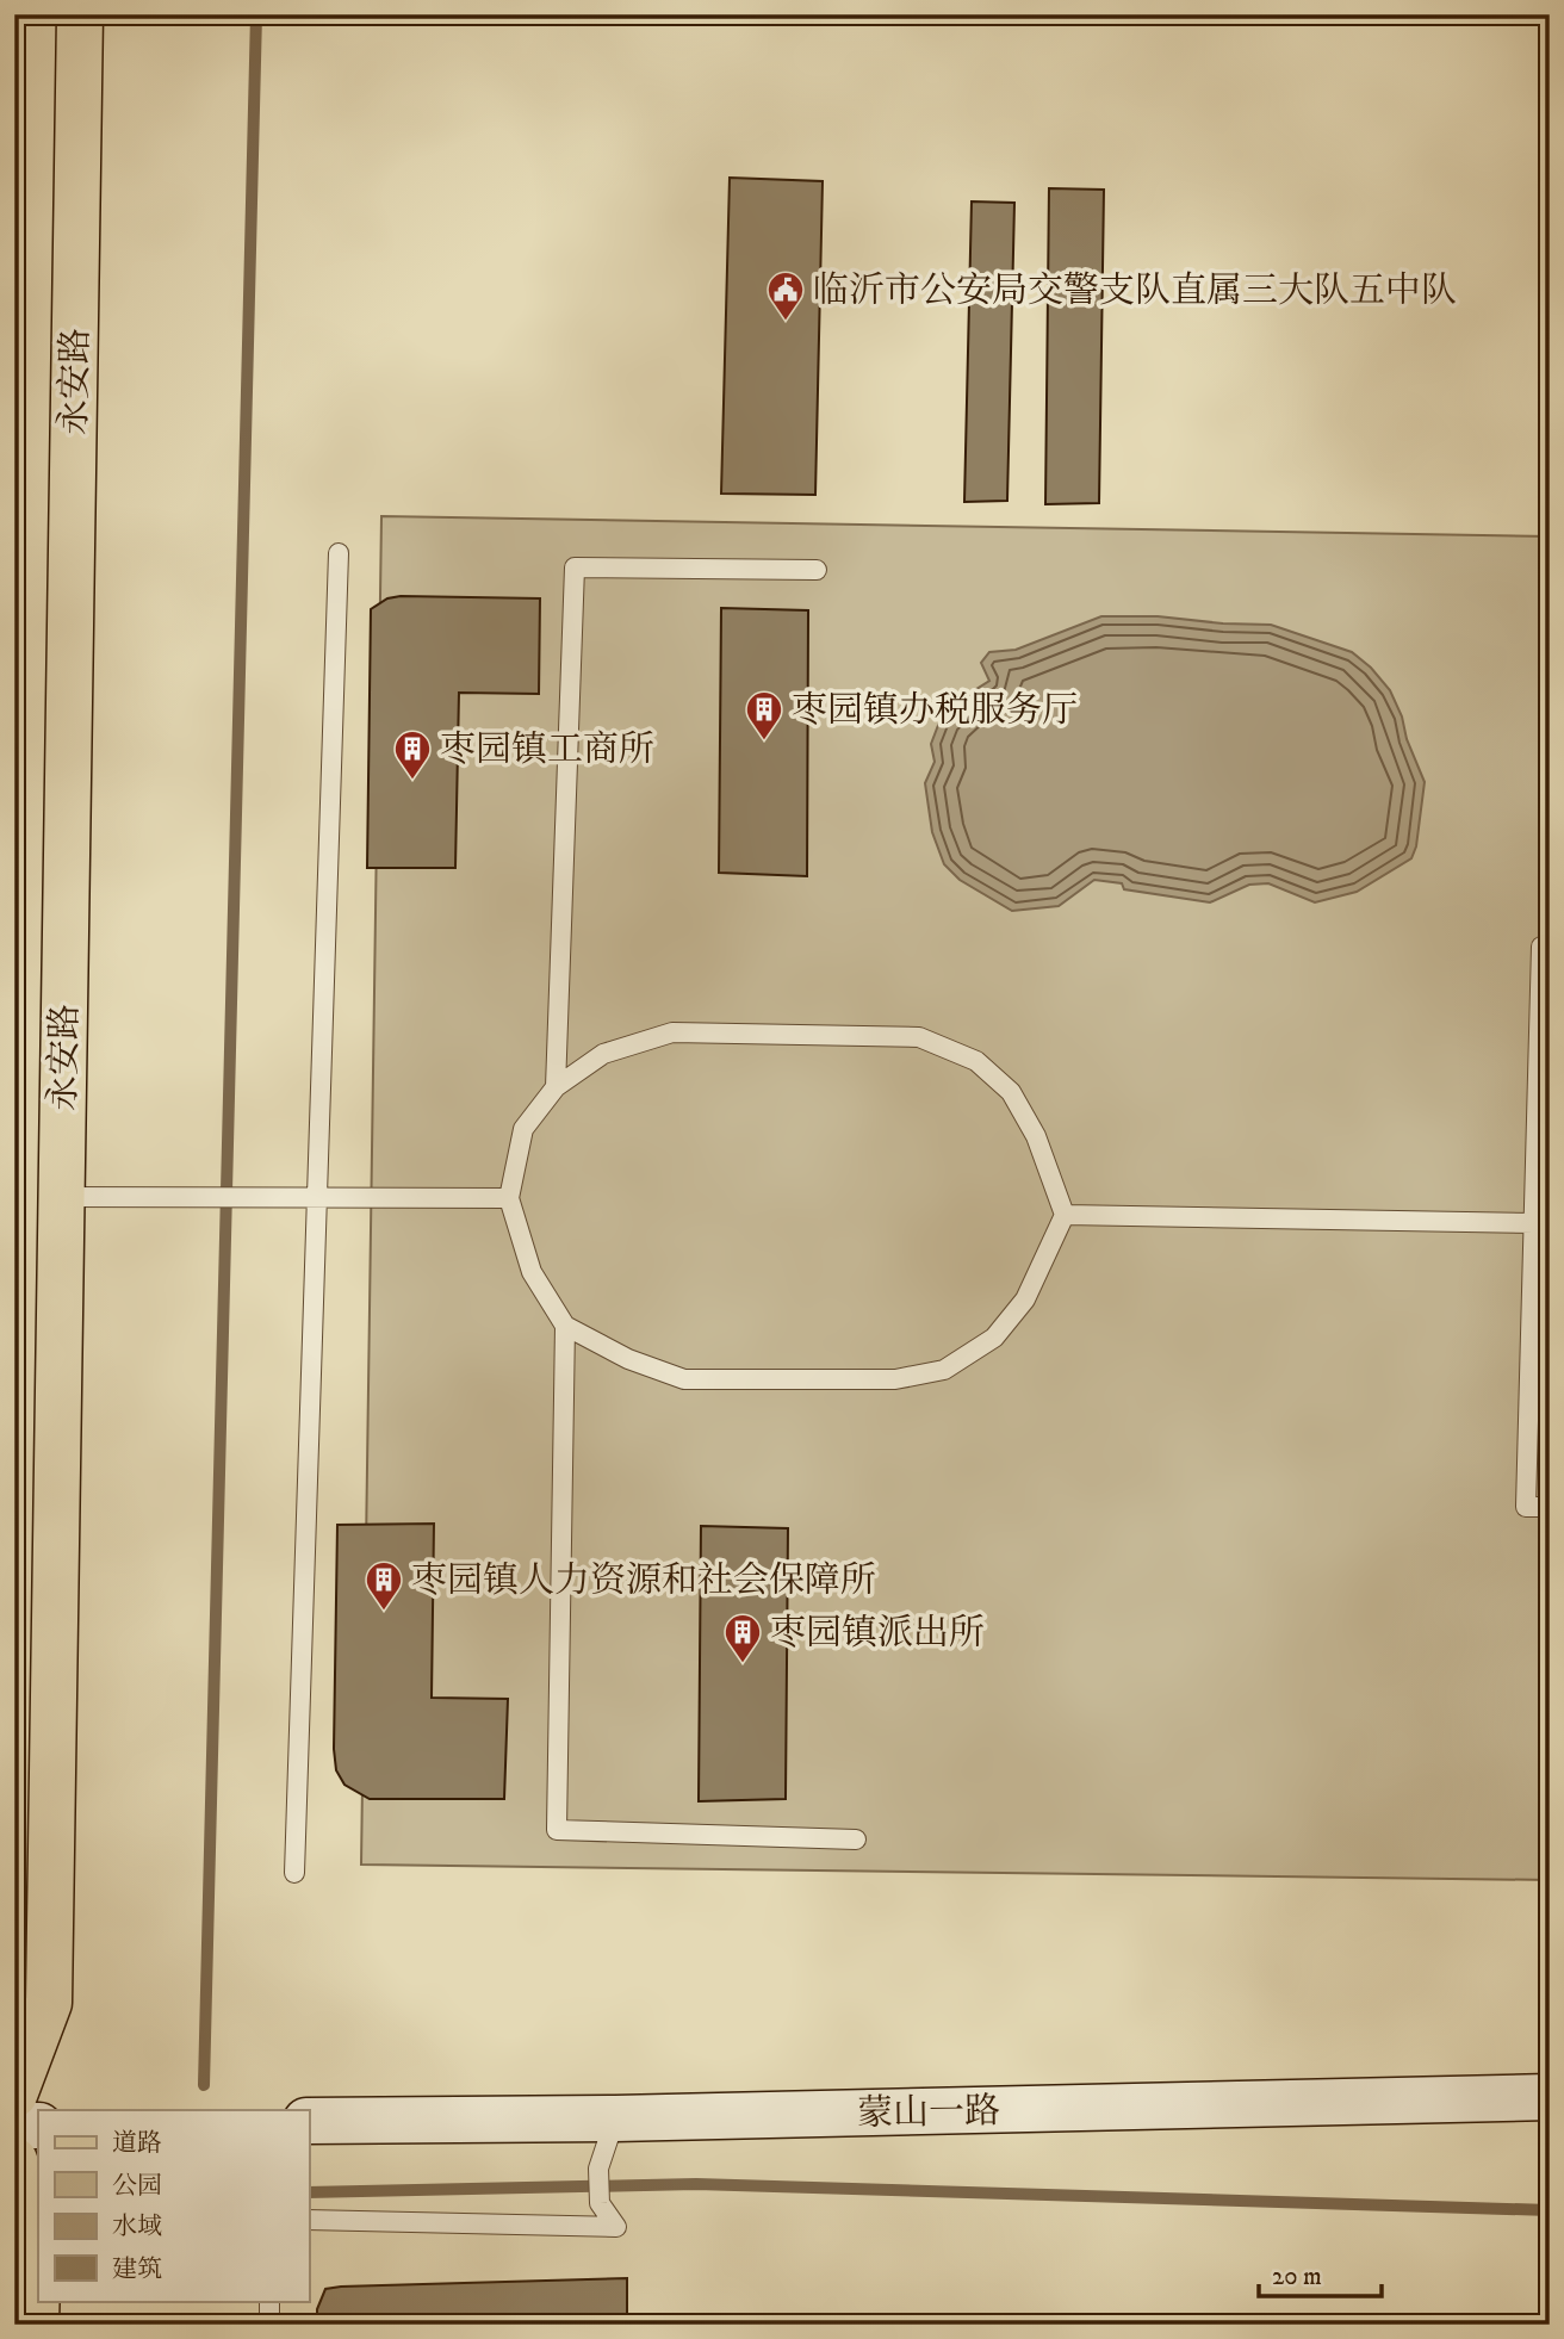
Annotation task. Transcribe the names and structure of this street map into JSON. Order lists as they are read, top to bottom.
{
  "streets": {
    "main road": ["永安路", "蒙山一路"]
  },
  "places": {
    "public building": ["临沂市公安局交警支队直属三大队五中队"],
    "building": [
      "枣园镇办税服务厅",
      "枣园镇工商所",
      "枣园镇人力资源和社会保障所",
      "枣园镇派出所"
    ]
  },
  "legend": [
    "道路",
    "公园",
    "水域",
    "建筑"
  ],
  "scale_bar": "20 m"
}
